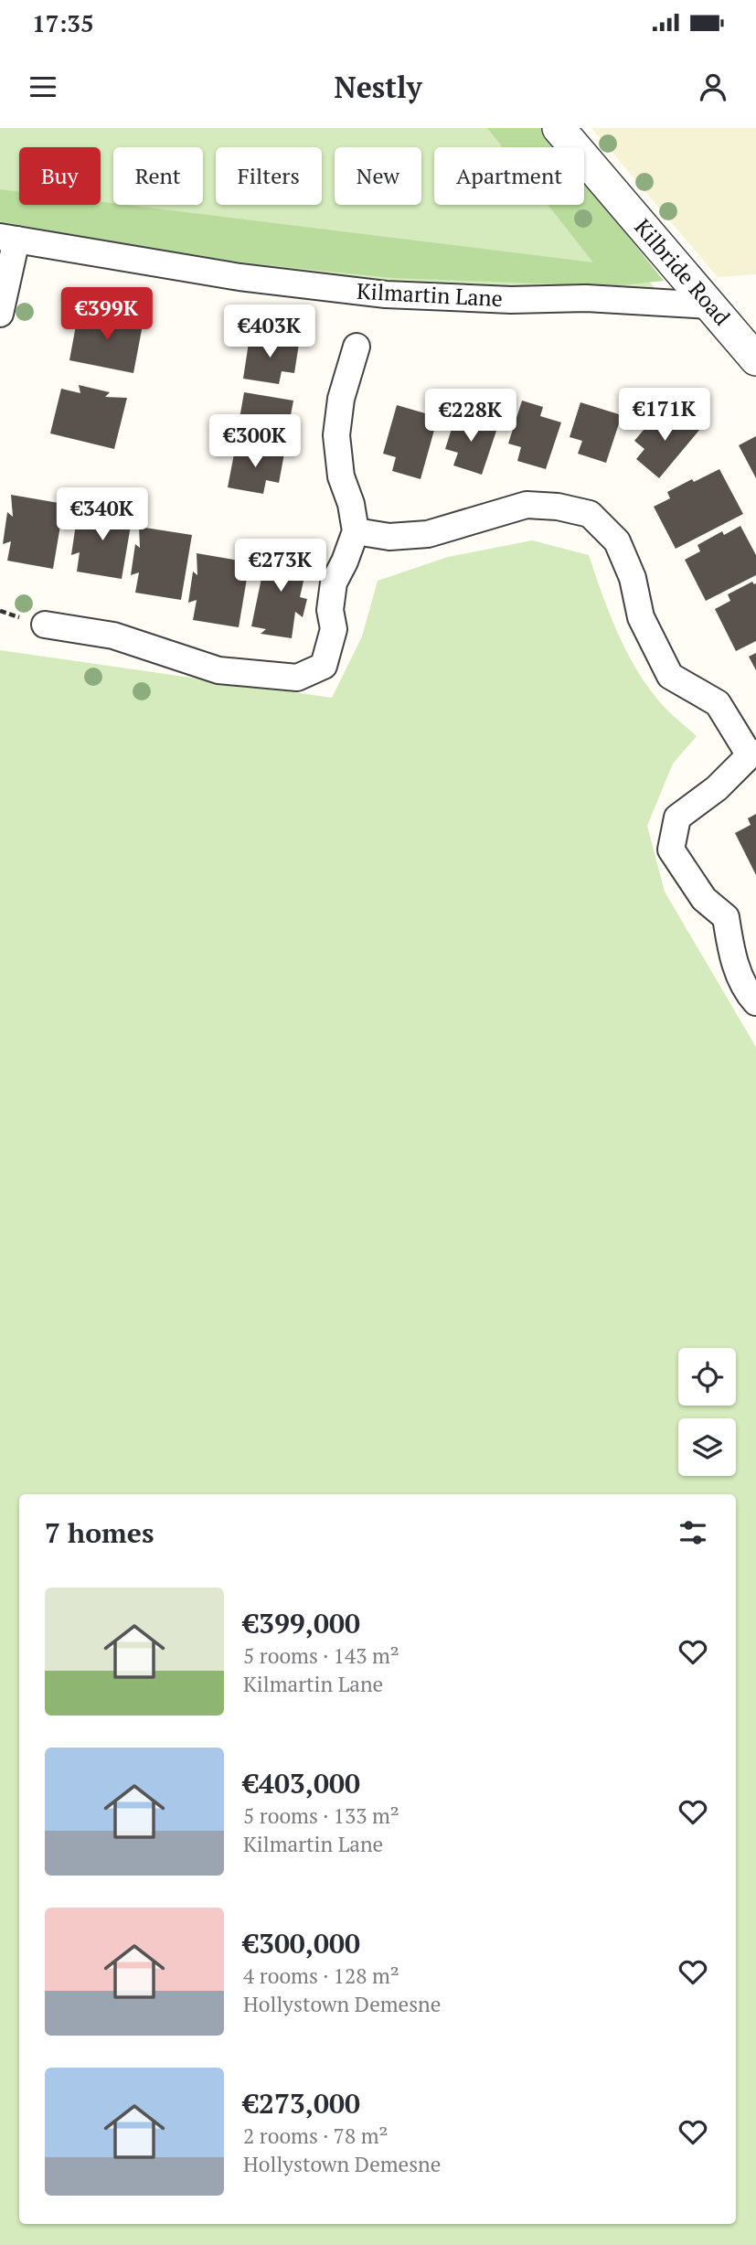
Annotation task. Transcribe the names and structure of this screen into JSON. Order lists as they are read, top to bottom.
{
  "streets": {
    "street": ["Kilbride Road", "Kilmartin Lane"]
  },
  "crossings": [
    ["Kilbride Road", "Kilmartin Lane"]
  ],
  "page": {
    "status": "17:35",
    "header": "Nestly",
    "chip": [
      "Buy",
      "Rent",
      "Filters",
      "New",
      "Apartment"
    ],
    "price": [
      "€399K",
      "€403K",
      "€171K",
      "€228K",
      "€300K",
      "€340K",
      "€273K"
    ],
    "heading": "7 homes",
    "list": [
      {
        "name": "€399,000",
        "note": "5 rooms · 143 m² · Kilmartin Lane"
      },
      {
        "name": "€403,000",
        "note": "5 rooms · 133 m² · Kilmartin Lane"
      },
      {
        "name": "€300,000",
        "note": "4 rooms · 128 m² · Hollystown Demesne"
      },
      {
        "name": "€273,000",
        "note": "2 rooms · 78 m² · Hollystown Demesne"
      }
    ]
  }
}
